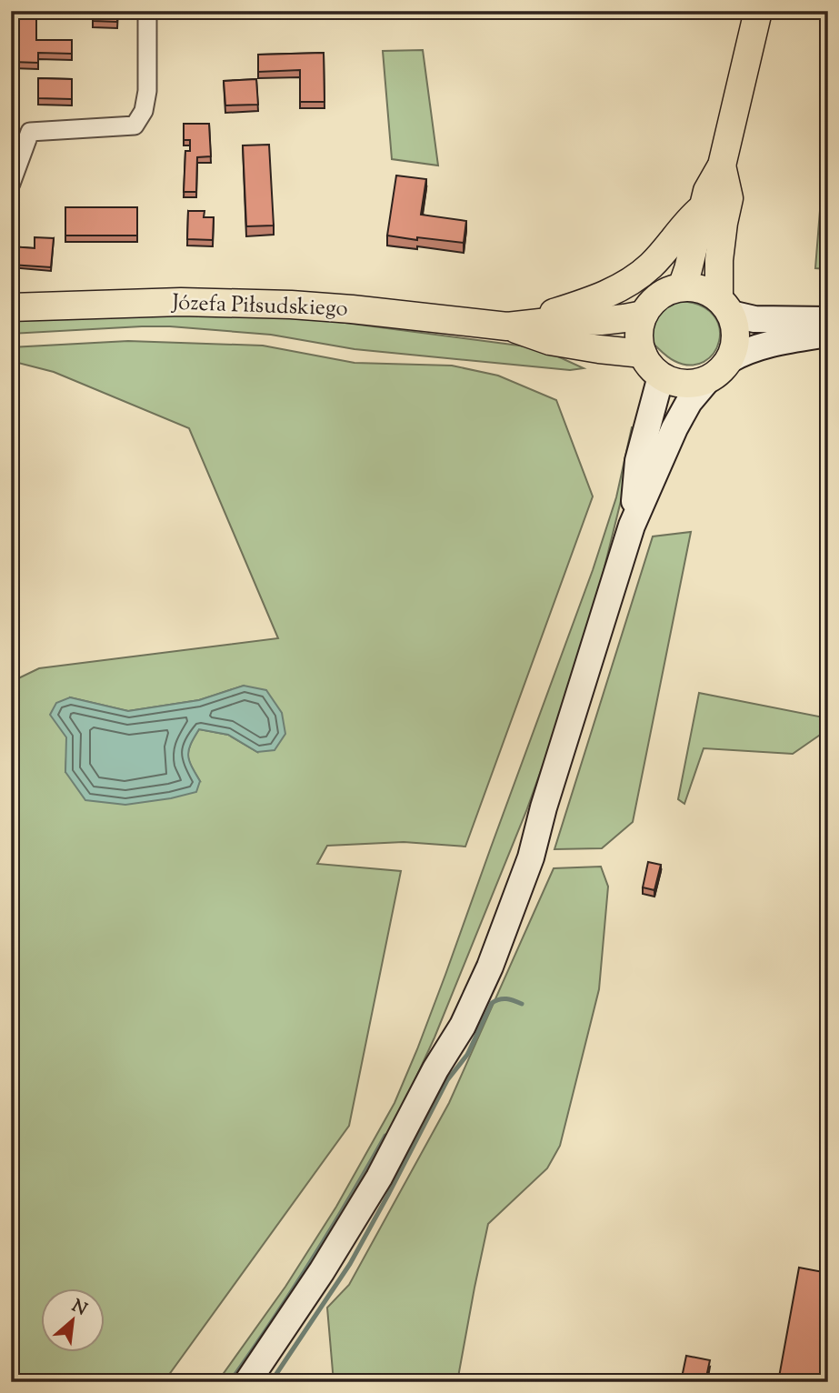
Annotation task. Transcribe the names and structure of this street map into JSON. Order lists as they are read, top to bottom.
{
  "streets": {
    "main road": ["Józefa Piłsudskiego"]
  },
  "north": "top right"
}
